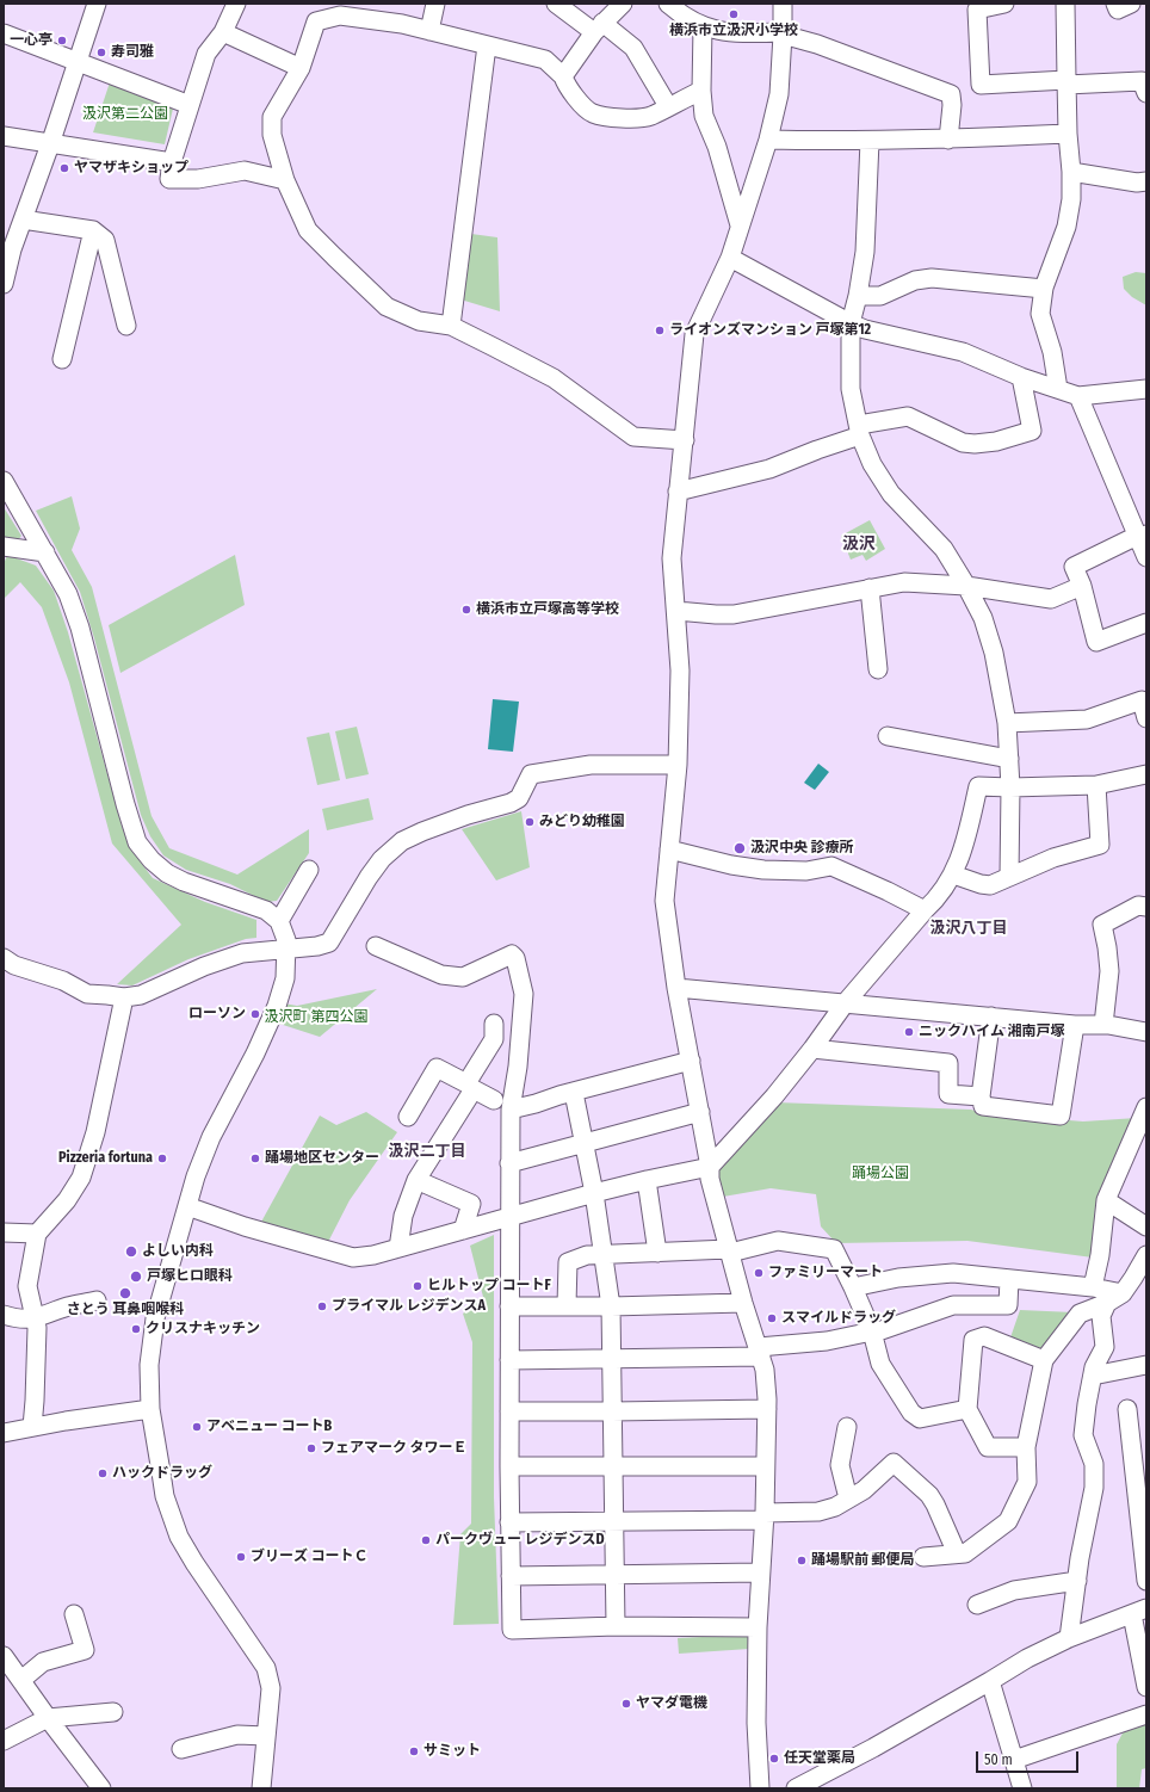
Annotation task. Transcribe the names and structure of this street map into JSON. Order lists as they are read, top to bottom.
{
  "districts": ["汲沢", "汲沢八丁目", "汲沢二丁目"],
  "parks": ["汲沢第二公園", "汲沢町 第四公園", "踊場公園"],
  "places": [
    "横浜市立汲沢小学校",
    "一心亭",
    "寿司雅",
    "ヤマザキショップ",
    "ライオンズマンション 戸塚第12",
    "横浜市立戸塚高等学校",
    "みどり幼稚園",
    "汲沢中央 診療所",
    "ローソン",
    "ニックハイム 湘南戸塚",
    "Pizzeria fortuna",
    "踊場地区センター",
    "よしい内科",
    "ファミリーマート",
    "戸塚ヒロ眼科",
    "ヒルトップ コートF",
    "さとう 耳鼻咽喉科",
    "プライマル レジデンスA",
    "スマイルドラッグ",
    "クリスナキッチン",
    "アベニュー コートB",
    "フェアマーク タワーＥ",
    "ハックドラッグ",
    "パークヴュー レジデンスD",
    "ブリーズ コートＣ",
    "踊場駅前 郵便局",
    "ヤマダ電機",
    "サミット",
    "任天堂薬局"
  ],
  "scale_bar": "50 m"
}
